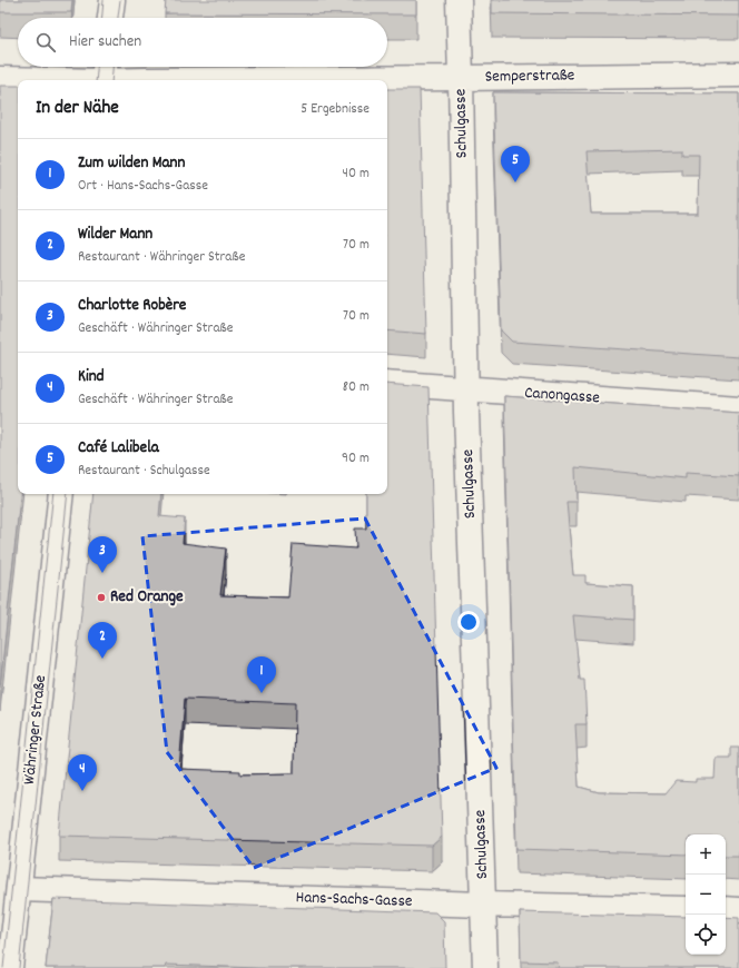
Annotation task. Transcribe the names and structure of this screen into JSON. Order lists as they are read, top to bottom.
{
  "streets": {
    "street": [
      "Semperstraße",
      "Schulgasse",
      "Canongasse",
      "Währinger Straße",
      "Hans-Sachs-Gasse"
    ]
  },
  "crossings": [
    ["Semperstraße", "Schulgasse"],
    ["Schulgasse", "Canongasse"],
    ["Schulgasse", "Hans-Sachs-Gasse"],
    ["Währinger Straße", "Hans-Sachs-Gasse"]
  ],
  "places": ["Red Orange"],
  "page": {
    "search": "Hier suchen",
    "heading": ["In der Nähe", "5 Ergebnisse"],
    "list": [
      {
        "mark": "1",
        "name": "Zum wilden Mann",
        "note": "Ort · Hans-Sachs-Gasse",
        "value": "40 m"
      },
      {
        "mark": "2",
        "name": "Wilder Mann",
        "note": "Restaurant · Währinger Straße",
        "value": "70 m"
      },
      {
        "mark": "3",
        "name": "Charlotte Robère",
        "note": "Geschäft · Währinger Straße",
        "value": "70 m"
      },
      {
        "mark": "4",
        "name": "Kind",
        "note": "Geschäft · Währinger Straße",
        "value": "80 m"
      },
      {
        "mark": "5",
        "name": "Café Lalibela",
        "note": "Restaurant · Schulgasse",
        "value": "90 m"
      }
    ],
    "pins": [
      "5",
      "3",
      "2",
      "1",
      "4"
    ],
    "map_buttons": ["+", "−"]
  }
}
